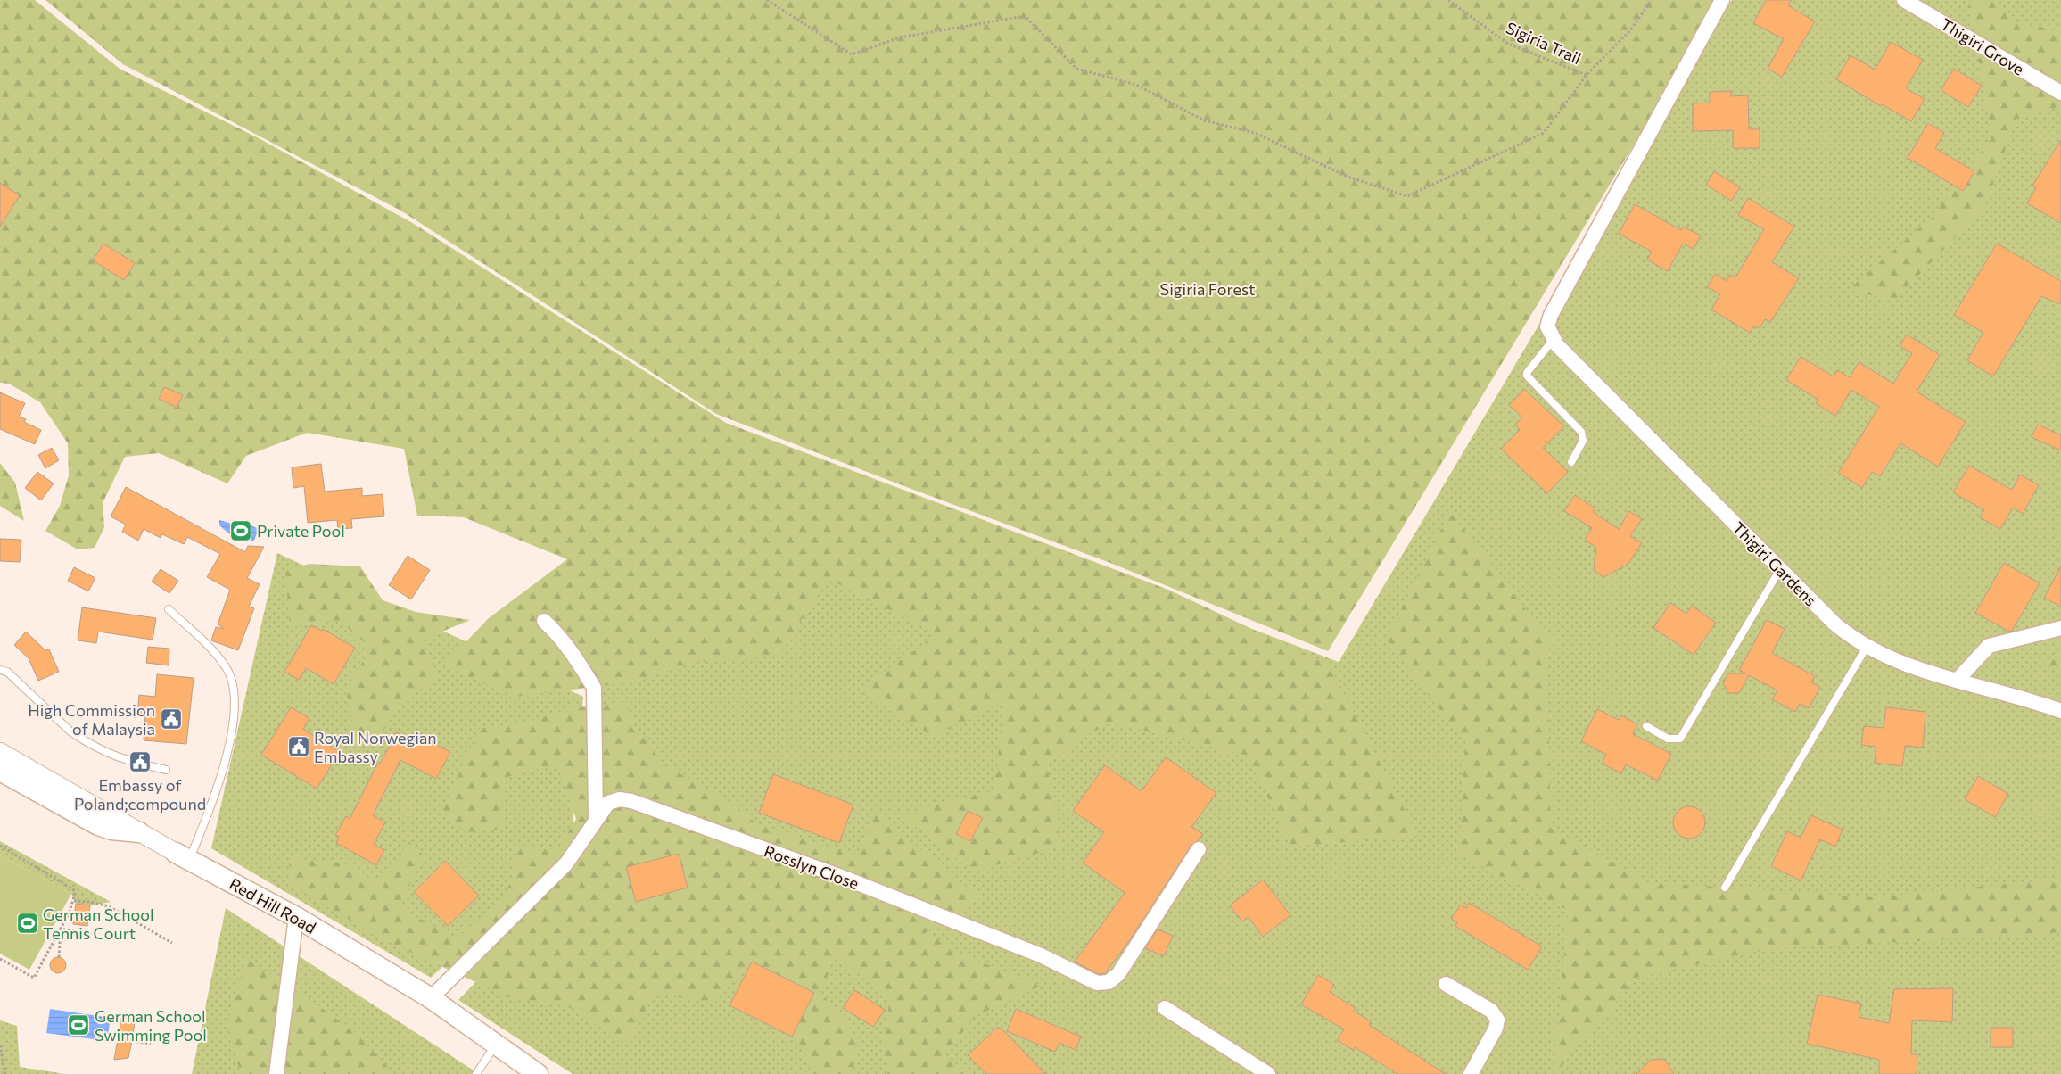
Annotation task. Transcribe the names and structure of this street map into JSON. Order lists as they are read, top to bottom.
{
  "streets": {
    "main road": ["Red Hill Road"],
    "street": ["Thigiri Grove", "Thigiri Gardens", "Rosslyn Close"],
    "path": ["Sigiria Trail"]
  },
  "crossings": [
    ["Rosslyn Close", "Red Hill Road"]
  ],
  "parks": ["Sigiria Forest"],
  "places": {
    "sports": ["Private Pool", "German School Tennis Court", "German School Swimming Pool"],
    "public building": ["High Commission of Malaysia", "Royal Norwegian Embassy", "Embassy of Poland;compound"]
  }
}
